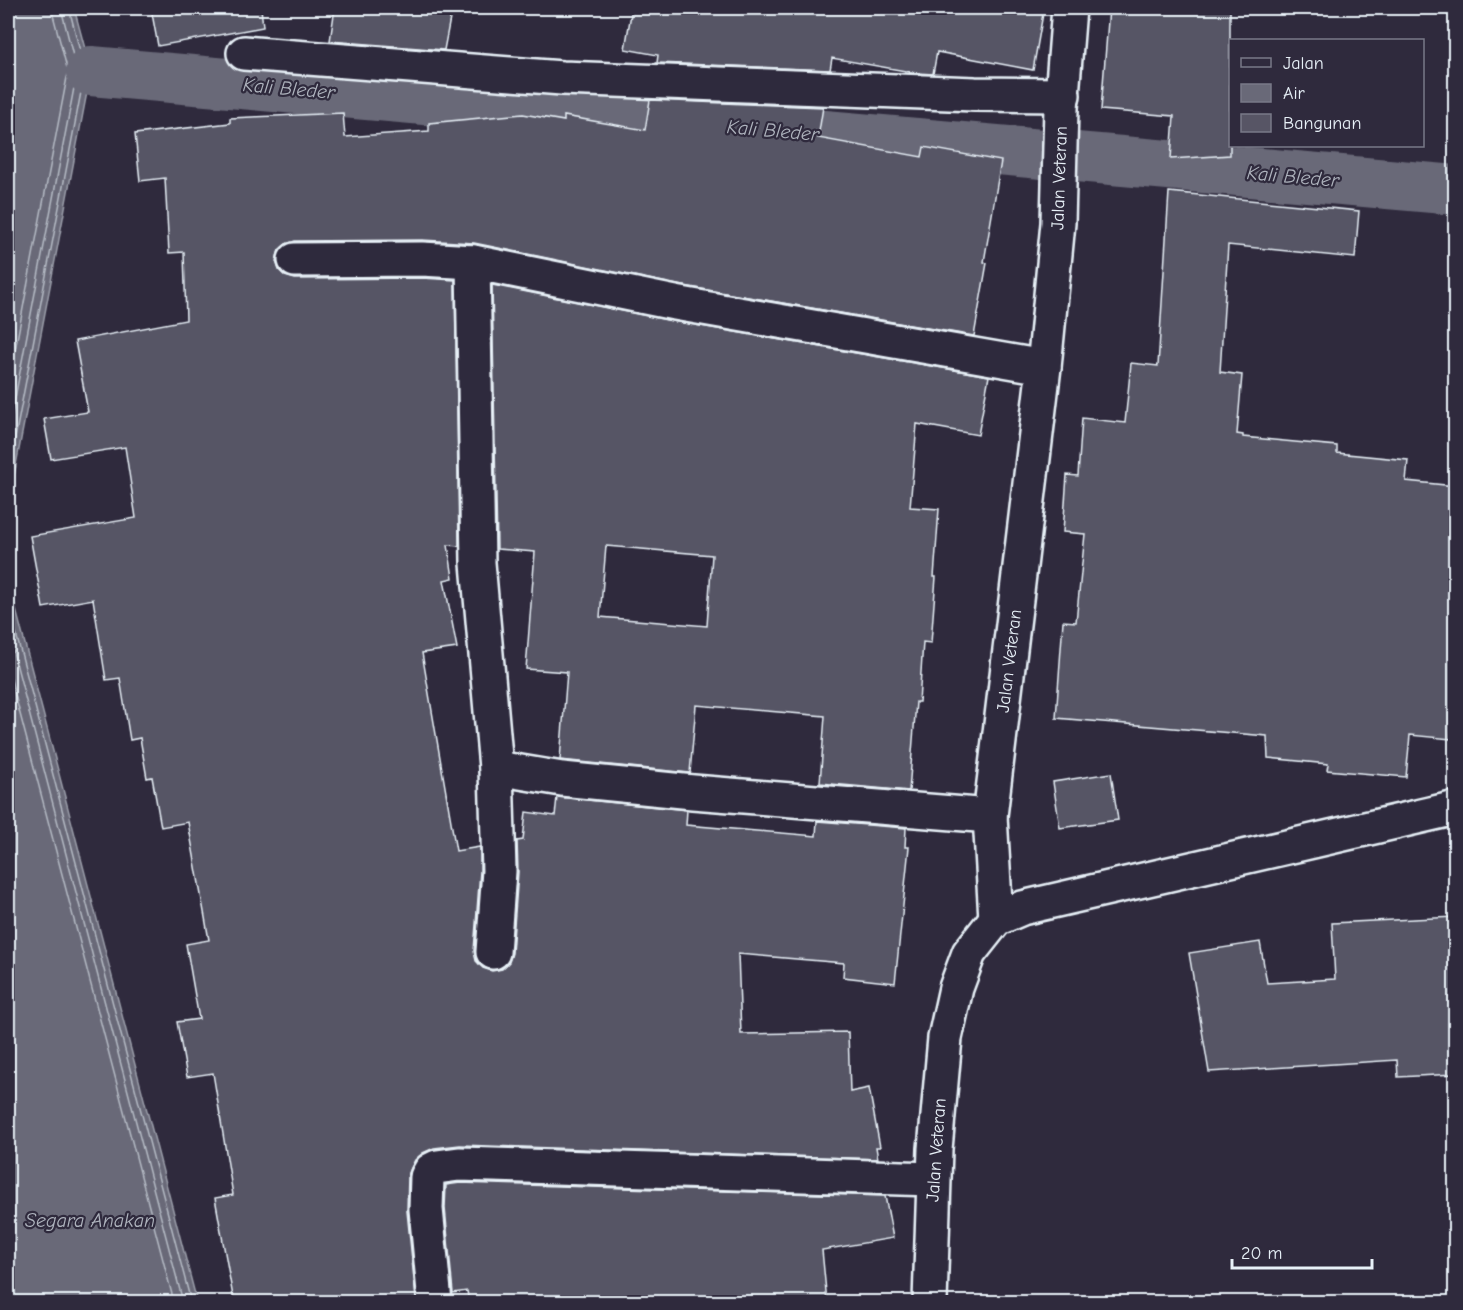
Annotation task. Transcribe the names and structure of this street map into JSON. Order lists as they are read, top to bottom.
{
  "streets": {
    "street": ["Jalan Veteran"]
  },
  "water": ["Kali Bleder", "Segara Anakan"],
  "legend": ["Jalan", "Air", "Bangunan"],
  "scale_bar": "20 m"
}
